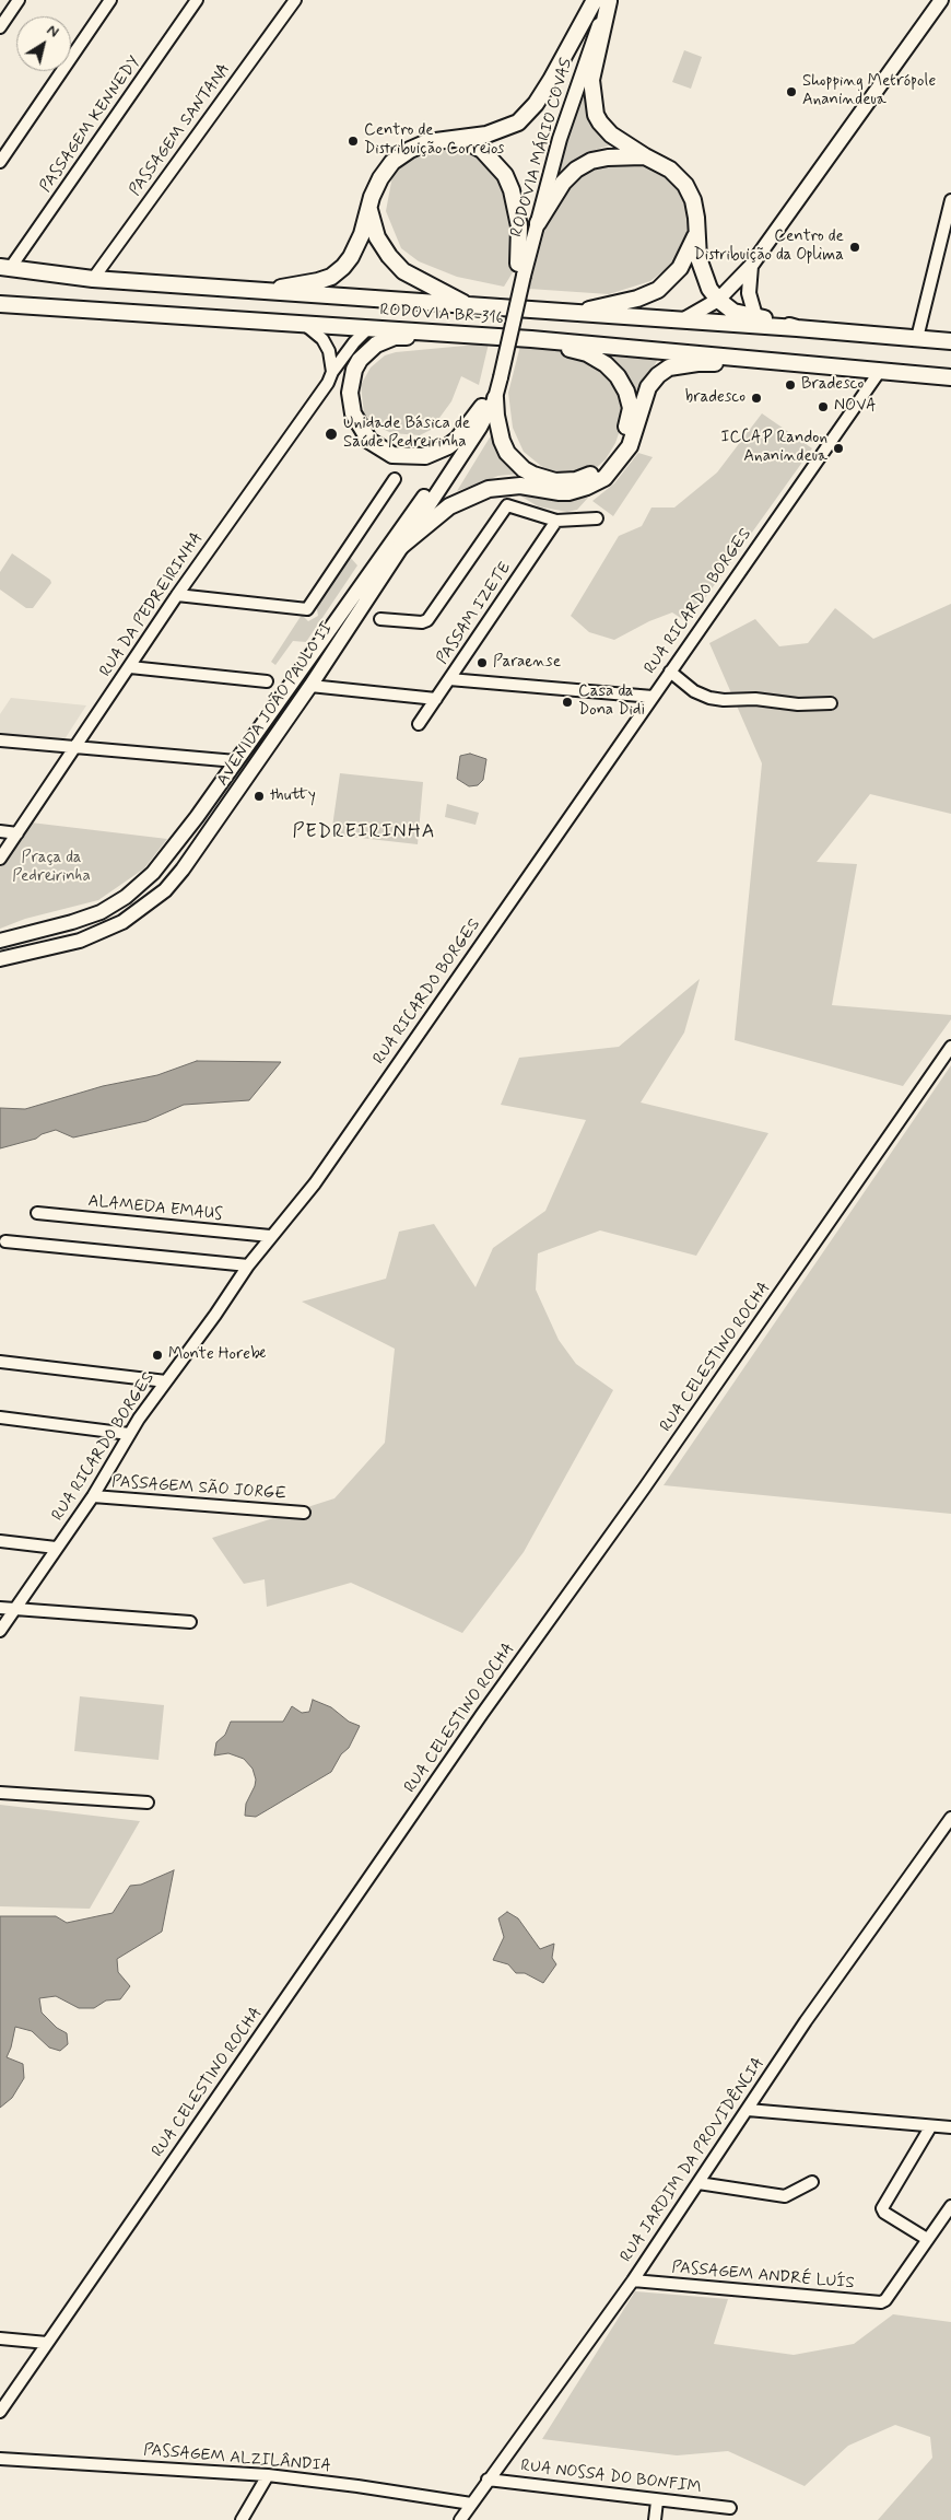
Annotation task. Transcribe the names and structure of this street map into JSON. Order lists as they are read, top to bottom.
{
  "streets": {
    "highway": ["RODOVIA BR-316"],
    "main road": ["RODOVIA MÁRIO COVAS", "AVENIDA JOÃO PAULO II"],
    "street": [
      "PASSAGEM KENNEDY",
      "PASSAGEM SANTANA",
      "RUA RICARDO BORGES",
      "RUA DA PEDREIRINHA",
      "PASSAM IZETE",
      "ALAMEDA EMAUS",
      "RUA CELESTINO ROCHA",
      "PASSAGEM SÃO JORGE",
      "RUA JARDIM DA PROVIDÊNCIA",
      "PASSAGEM ANDRÉ LUÍS",
      "PASSAGEM ALZILÂNDIA",
      "RUA NOSSA DO BONFIM"
    ]
  },
  "crossings": [
    ["PASSAGEM KENNEDY", "RODOVIA BR-316"],
    ["PASSAGEM SANTANA", "RODOVIA BR-316"],
    ["RODOVIA BR-316", "RUA RICARDO BORGES"],
    ["RODOVIA BR-316", "RUA DA PEDREIRINHA"],
    ["RUA RICARDO BORGES", "ALAMEDA EMAUS"],
    ["RUA RICARDO BORGES", "PASSAGEM SÃO JORGE"],
    ["RUA JARDIM DA PROVIDÊNCIA", "PASSAGEM ANDRÉ LUÍS"],
    ["RUA JARDIM DA PROVIDÊNCIA", "PASSAGEM ALZILÂNDIA"],
    ["RUA JARDIM DA PROVIDÊNCIA", "RUA NOSSA DO BONFIM"]
  ],
  "districts": ["PEDREIRINHA"],
  "parks": ["Praça da Pedreirinha"],
  "places": [
    "Shopping Metrópole Ananindeua",
    "Centro de Distribuição Correios",
    "Centro de Distribuição da Oplima",
    "Bradesco",
    "bradesco",
    "NOVA",
    "Unidade Básica de Saúde Pedreirinha",
    "ICCAP Randon Ananindeua",
    "Paraense",
    "Casa da Dona Didi",
    "thutty",
    "Monte Horebe"
  ],
  "north": "top right"
}
